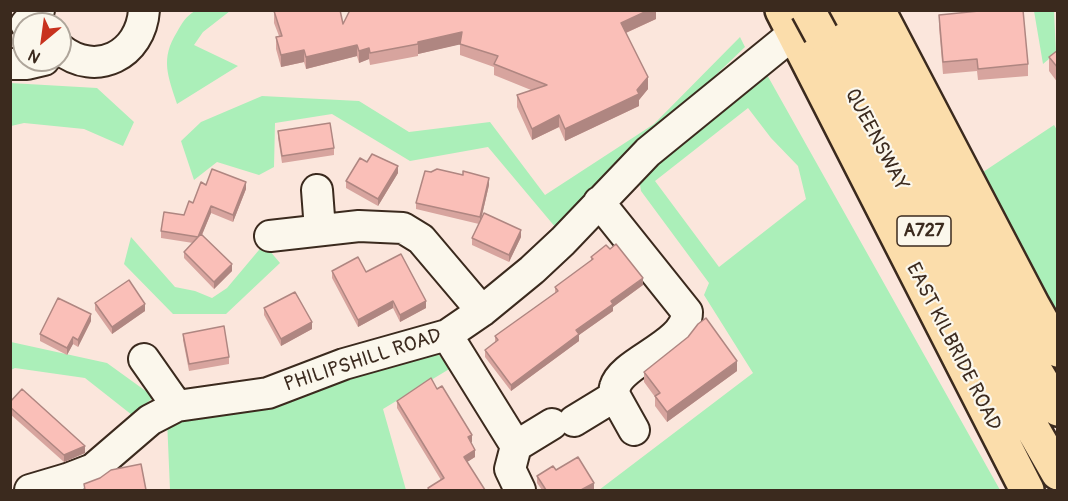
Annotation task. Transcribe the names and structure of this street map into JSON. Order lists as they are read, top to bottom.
{
  "streets": {
    "main road": ["QUEENSWAY", "A727", "EAST KILBRIDE ROAD"],
    "street": ["PHILIPSHILL ROAD"]
  },
  "crossings": [
    ["QUEENSWAY", "EAST KILBRIDE ROAD"],
    ["QUEENSWAY", "PHILIPSHILL ROAD"],
    ["EAST KILBRIDE ROAD", "PHILIPSHILL ROAD"]
  ],
  "north": "bottom left"
}
